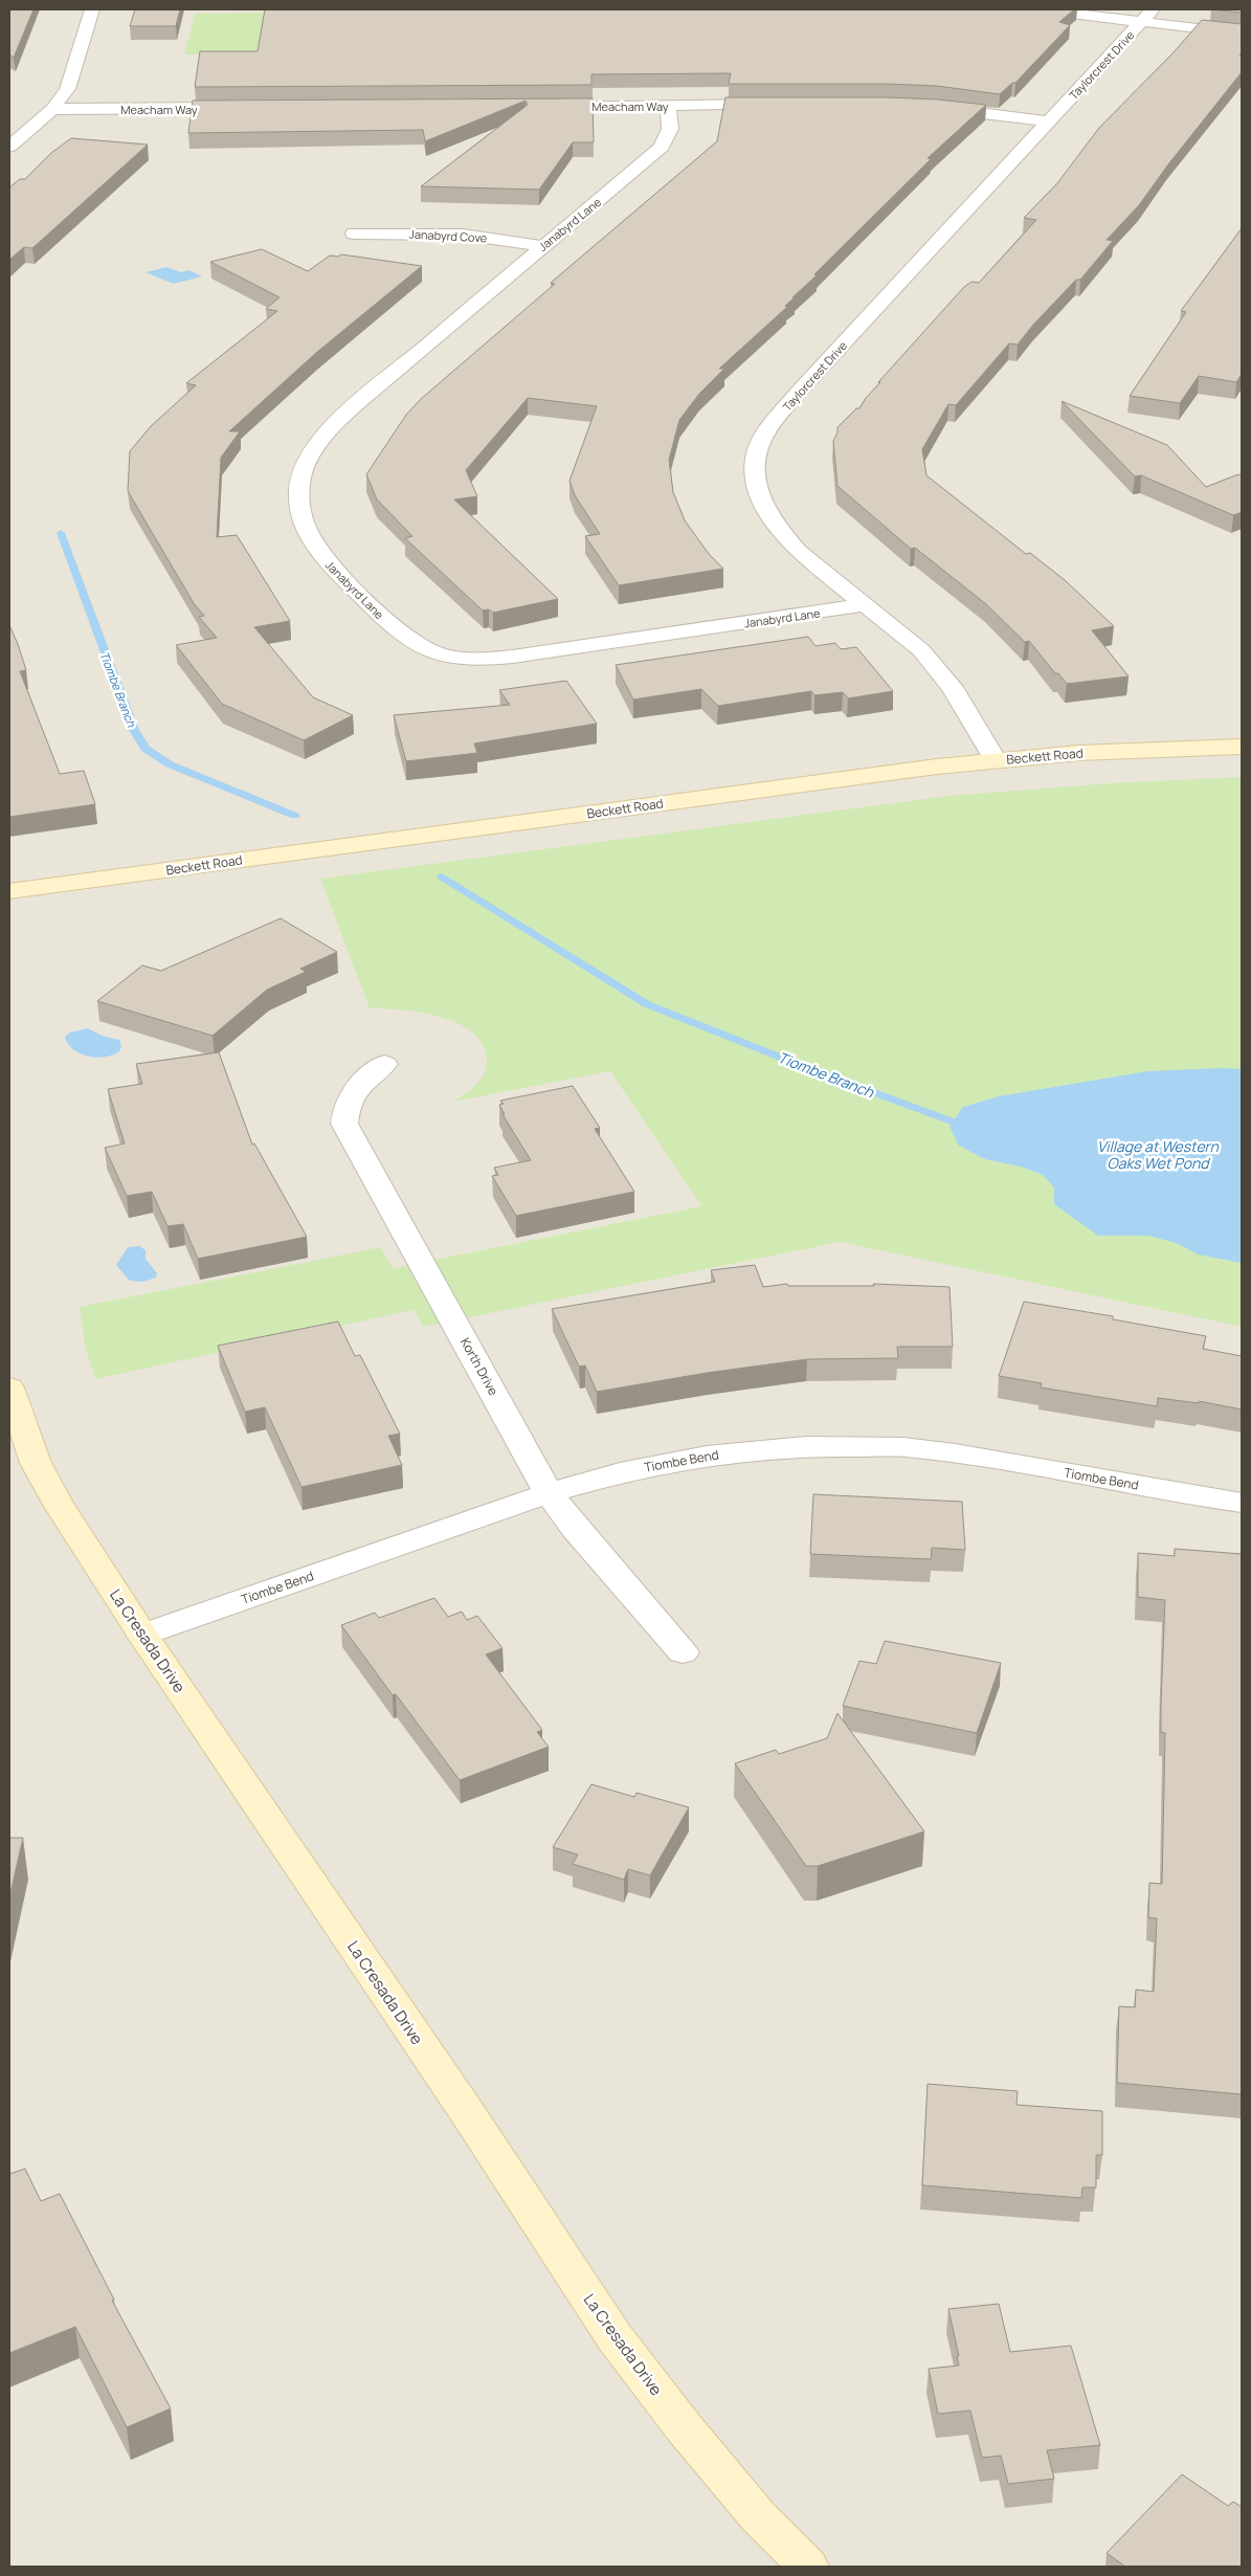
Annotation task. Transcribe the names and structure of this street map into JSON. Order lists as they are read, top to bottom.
{
  "streets": {
    "street": [
      "Taylorcrest Drive",
      "Meacham Way",
      "Janabyrd Lane",
      "Janabyrd Cove",
      "Beckett Road",
      "Korth Drive",
      "Tiombe Bend",
      "La Cresada Drive"
    ]
  },
  "crossings": [
    ["Taylorcrest Drive", "Janabyrd Lane"],
    ["Taylorcrest Drive", "Beckett Road"],
    ["Meacham Way", "Janabyrd Lane"],
    ["Janabyrd Lane", "Janabyrd Cove"],
    ["Korth Drive", "Tiombe Bend"],
    ["Tiombe Bend", "La Cresada Drive"]
  ],
  "water": ["Tiombe Branch", "Village at Western Oaks Wet Pond"]
}
